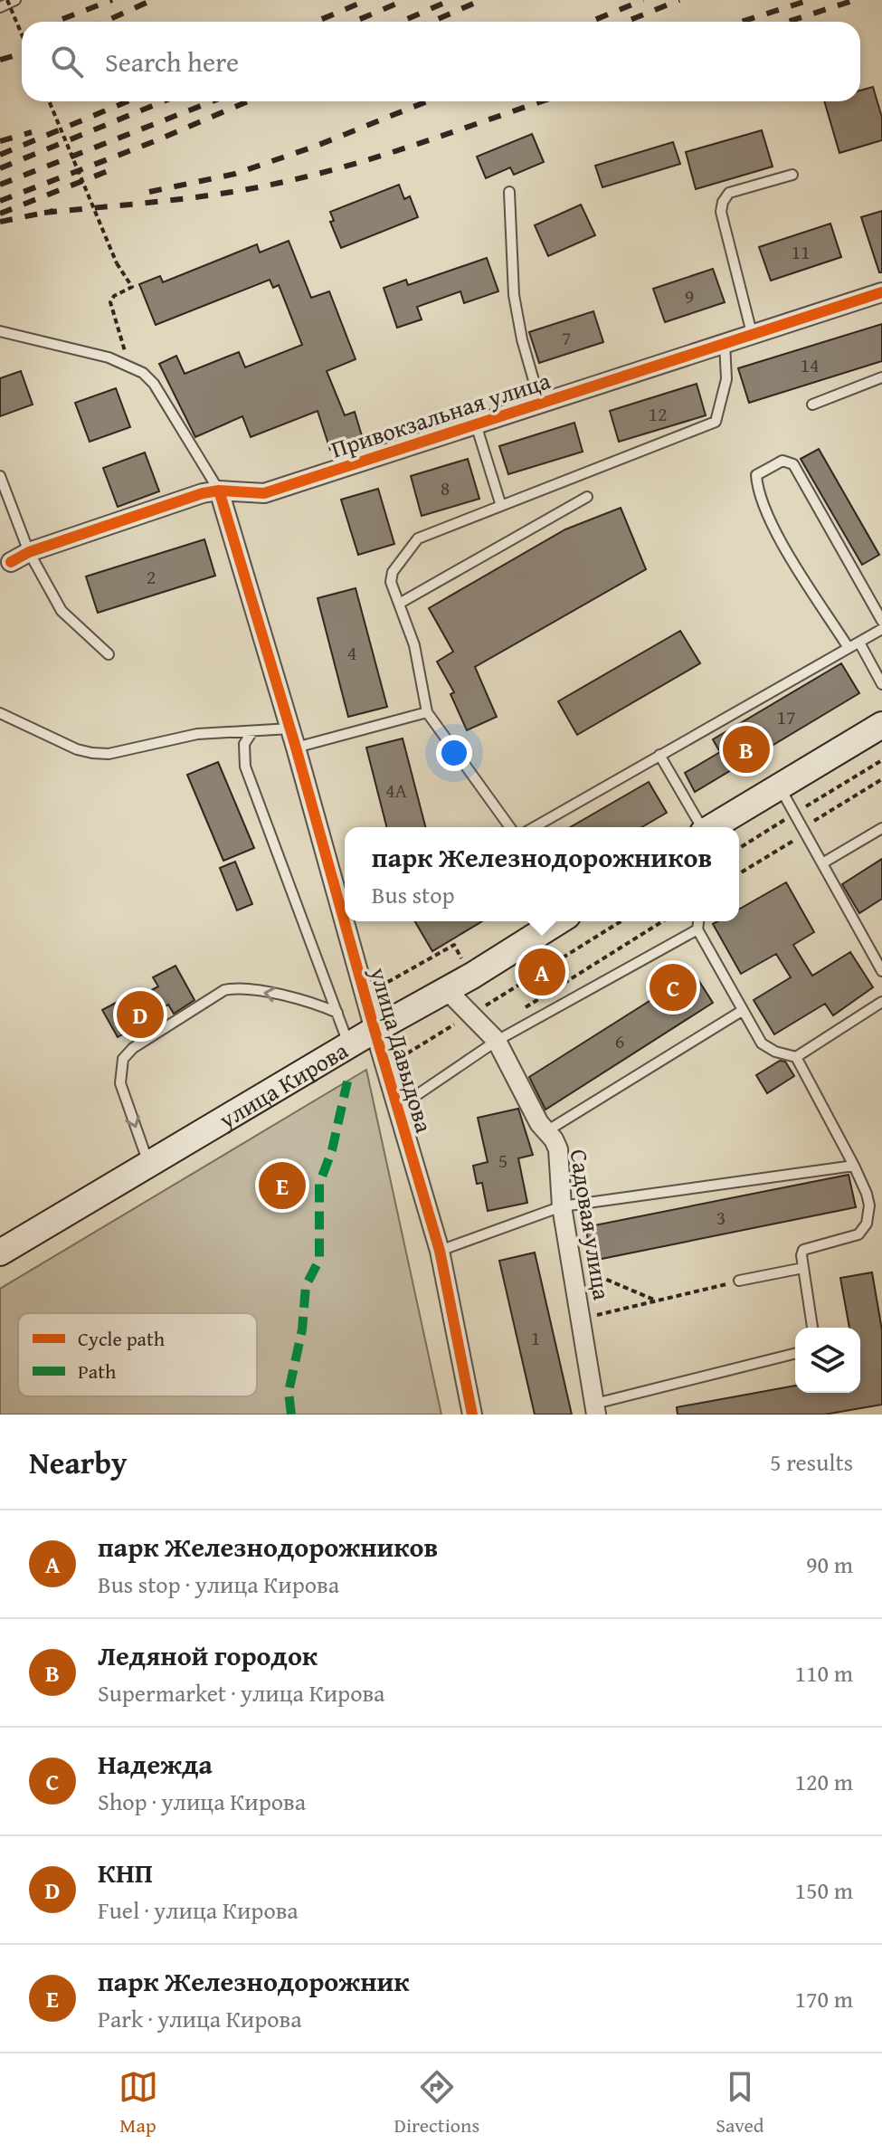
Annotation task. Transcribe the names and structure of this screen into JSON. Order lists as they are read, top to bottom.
{
  "streets": {
    "main road": ["улица Кирова"],
    "street": ["Привокзальная улица", "улица Давыдова", "Садовая улица"]
  },
  "crossings": [
    ["Привокзальная улица", "улица Давыдова"],
    ["улица Давыдова", "улица Кирова"],
    ["улица Кирова", "Садовая улица"]
  ],
  "house_numbers": [
    "11",
    "9",
    "7",
    "14",
    "12",
    "8",
    "2",
    "4",
    "17",
    "4А",
    "6",
    "5",
    "3",
    "1"
  ],
  "legend": ["Cycle path", "Path"],
  "page": {
    "search": "Search here",
    "pins": [
      "B",
      "A",
      "C",
      "D",
      "E"
    ],
    "popup": ["парк Железнодорожников", "Bus stop"],
    "heading": ["Nearby", "5 results"],
    "list": [
      {
        "mark": "A",
        "name": "парк Железнодорожников",
        "note": "Bus stop · улица Кирова",
        "value": "90 m"
      },
      {
        "mark": "B",
        "name": "Ледяной городок",
        "note": "Supermarket · улица Кирова",
        "value": "110 m"
      },
      {
        "mark": "C",
        "name": "Надежда",
        "note": "Shop · улица Кирова",
        "value": "120 m"
      },
      {
        "mark": "D",
        "name": "КНП",
        "note": "Fuel · улица Кирова",
        "value": "150 m"
      },
      {
        "mark": "E",
        "name": "парк Железнодорожник",
        "note": "Park · улица Кирова",
        "value": "170 m"
      }
    ],
    "nav": ["Map", "Directions", "Saved"]
  }
}
